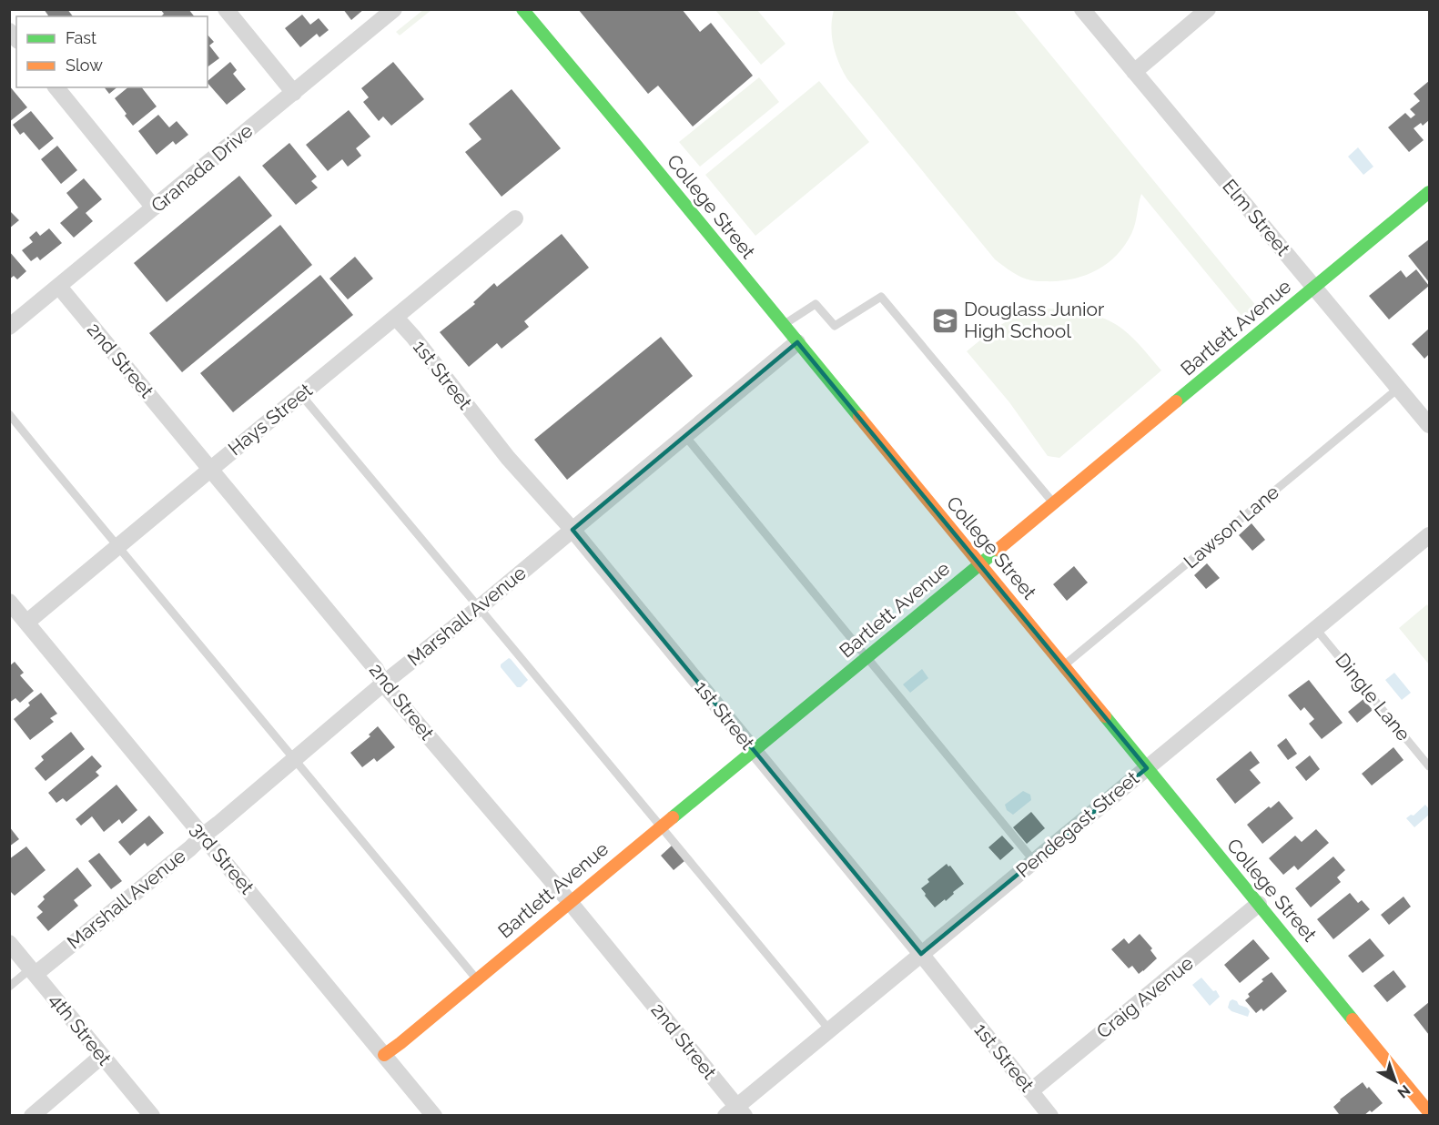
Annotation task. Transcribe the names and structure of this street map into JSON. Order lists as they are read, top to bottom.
{
  "streets": {
    "street": [
      "Granada Drive",
      "College Street",
      "Elm Street",
      "Bartlett Avenue",
      "2nd Street",
      "1st Street",
      "Hays Street",
      "Marshall Avenue",
      "Pendegast Street",
      "3rd Street",
      "Craig Avenue",
      "4th Street"
    ],
    "lane": ["Lawson Lane", "Dingle Lane"]
  },
  "crossings": [
    ["Granada Drive", "2nd Street"],
    ["College Street", "Bartlett Avenue"],
    ["College Street", "Lawson Lane"],
    ["College Street", "Marshall Avenue"],
    ["College Street", "Pendegast Street"],
    ["College Street", "Craig Avenue"],
    ["Elm Street", "Bartlett Avenue"],
    ["Elm Street", "Lawson Lane"],
    ["Bartlett Avenue", "2nd Street"],
    ["Bartlett Avenue", "1st Street"],
    ["Bartlett Avenue", "3rd Street"],
    ["2nd Street", "Hays Street"],
    ["2nd Street", "Marshall Avenue"],
    ["2nd Street", "Pendegast Street"],
    ["1st Street", "Hays Street"],
    ["1st Street", "Marshall Avenue"],
    ["1st Street", "Pendegast Street"],
    ["1st Street", "Craig Avenue"],
    ["Hays Street", "3rd Street"],
    ["Marshall Avenue", "3rd Street"],
    ["Marshall Avenue", "4th Street"],
    ["Dingle Lane", "Pendegast Street"]
  ],
  "places": {
    "school or university": ["Douglass Junior High School"]
  },
  "legend": ["Fast", "Slow"],
  "north": "bottom right"
}
